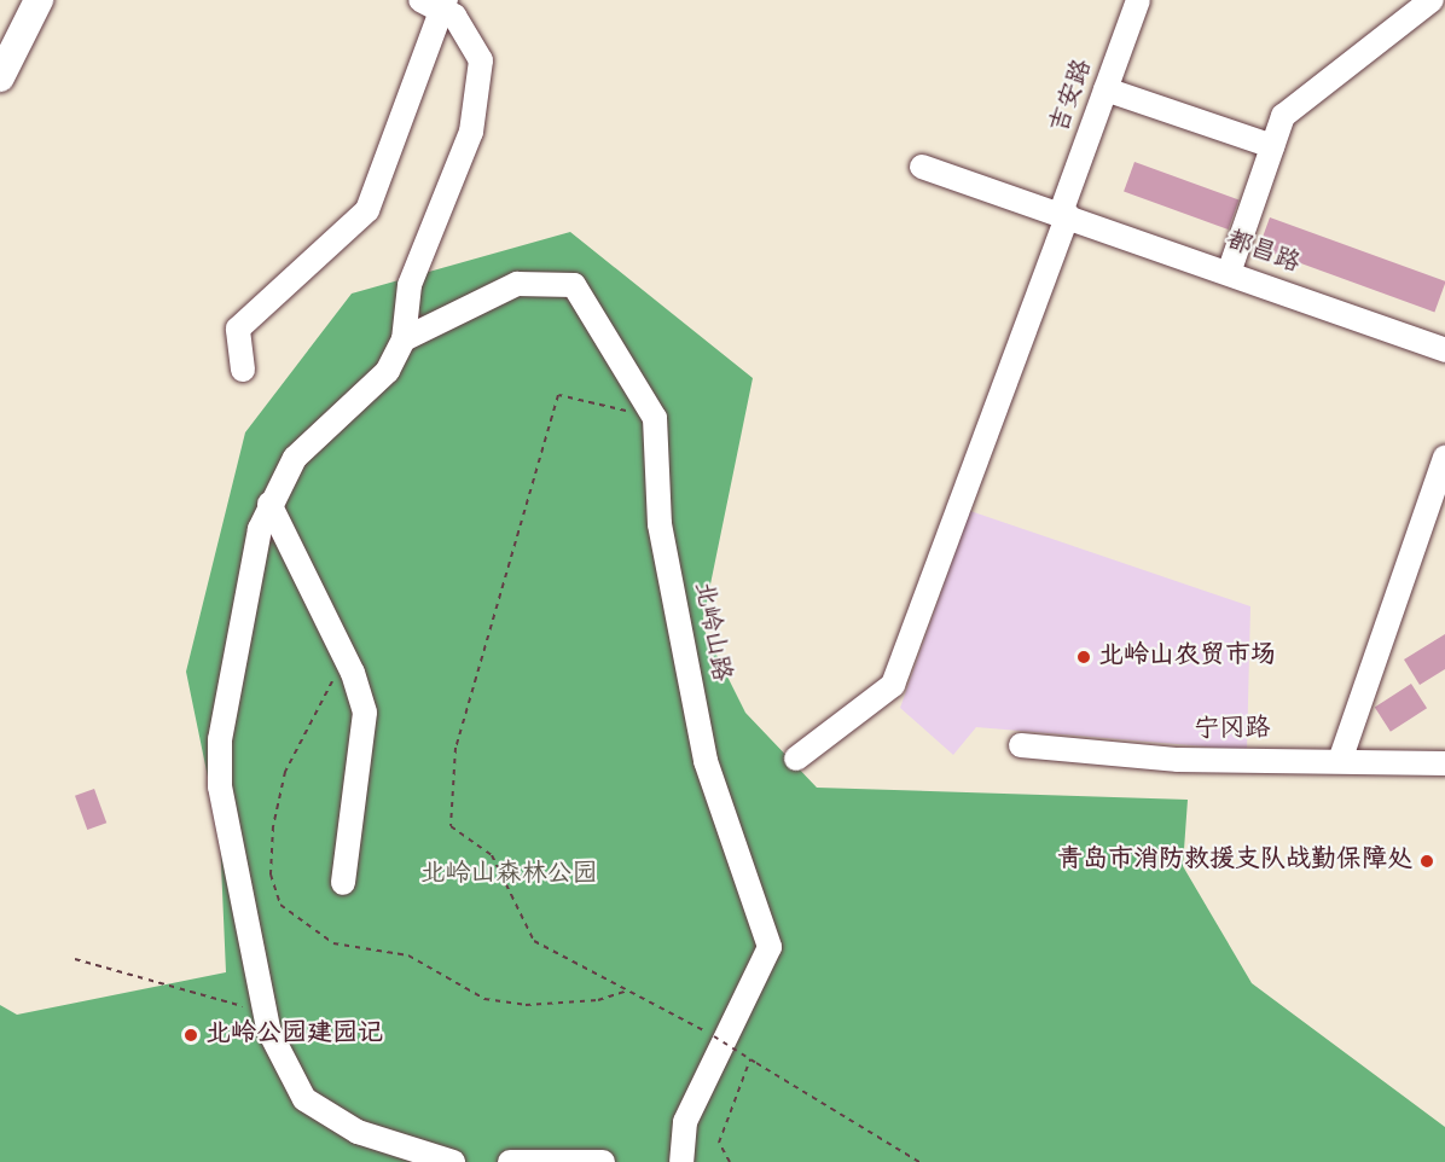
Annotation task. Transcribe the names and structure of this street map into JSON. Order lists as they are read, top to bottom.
{
  "streets": {
    "street": [
      "吉安路",
      "都昌路",
      "北岭山路",
      "宁冈路"
    ]
  },
  "crossings": [
    ["吉安路", "都昌路"]
  ],
  "parks": ["北岭山森林公园"],
  "places": ["北岭山农贸市场", "青岛市消防救援支队战勤保障处", "北岭公园建园记"]
}
